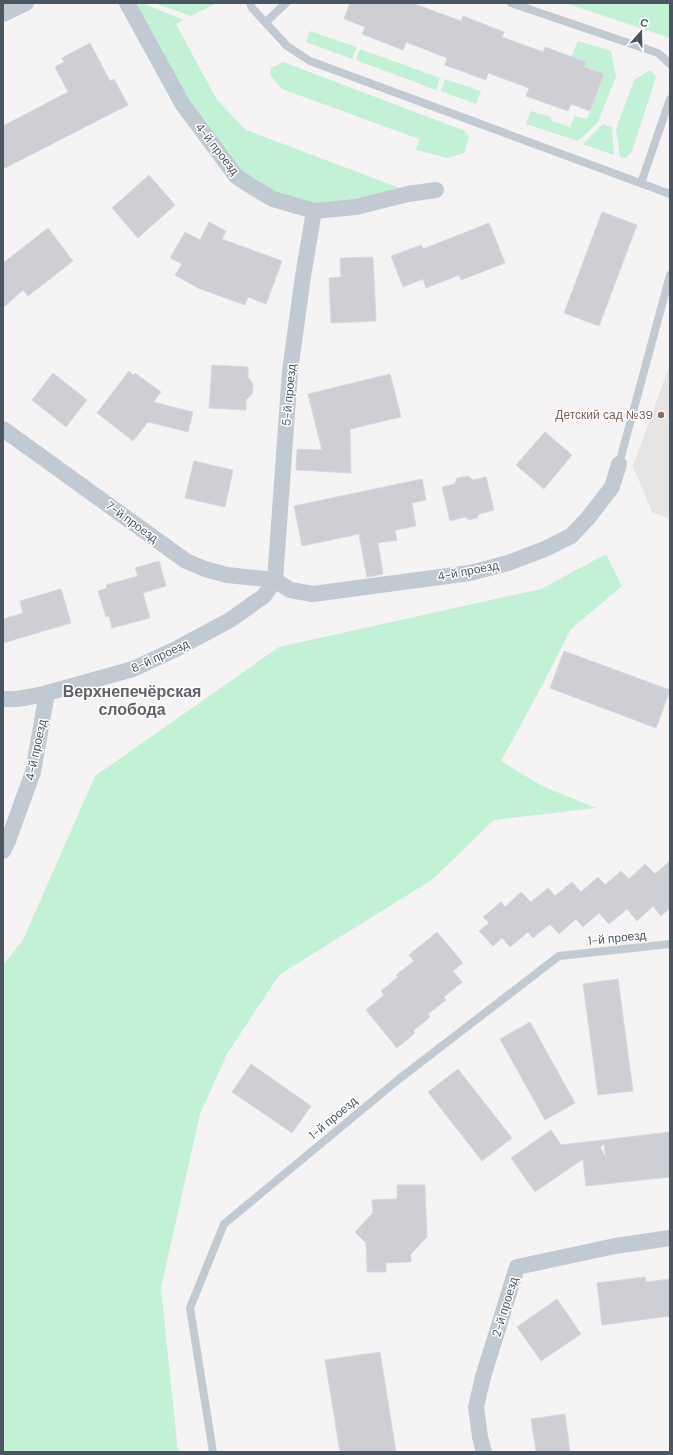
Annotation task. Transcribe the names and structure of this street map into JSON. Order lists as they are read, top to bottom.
{
  "streets": {
    "street": [
      "4-й проезд",
      "5-й проезд",
      "7-й проезд",
      "8-й проезд",
      "2-й проезд"
    ],
    "lane": ["1-й проезд"]
  },
  "crossings": [
    ["4-й проезд", "5-й проезд"],
    ["4-й проезд", "7-й проезд"],
    ["4-й проезд", "8-й проезд"],
    ["5-й проезд", "7-й проезд"],
    ["5-й проезд", "8-й проезд"],
    ["7-й проезд", "8-й проезд"]
  ],
  "districts": ["Верхнепечёрская слобода"],
  "places": ["Детский сад №39"],
  "north": "top"
}
